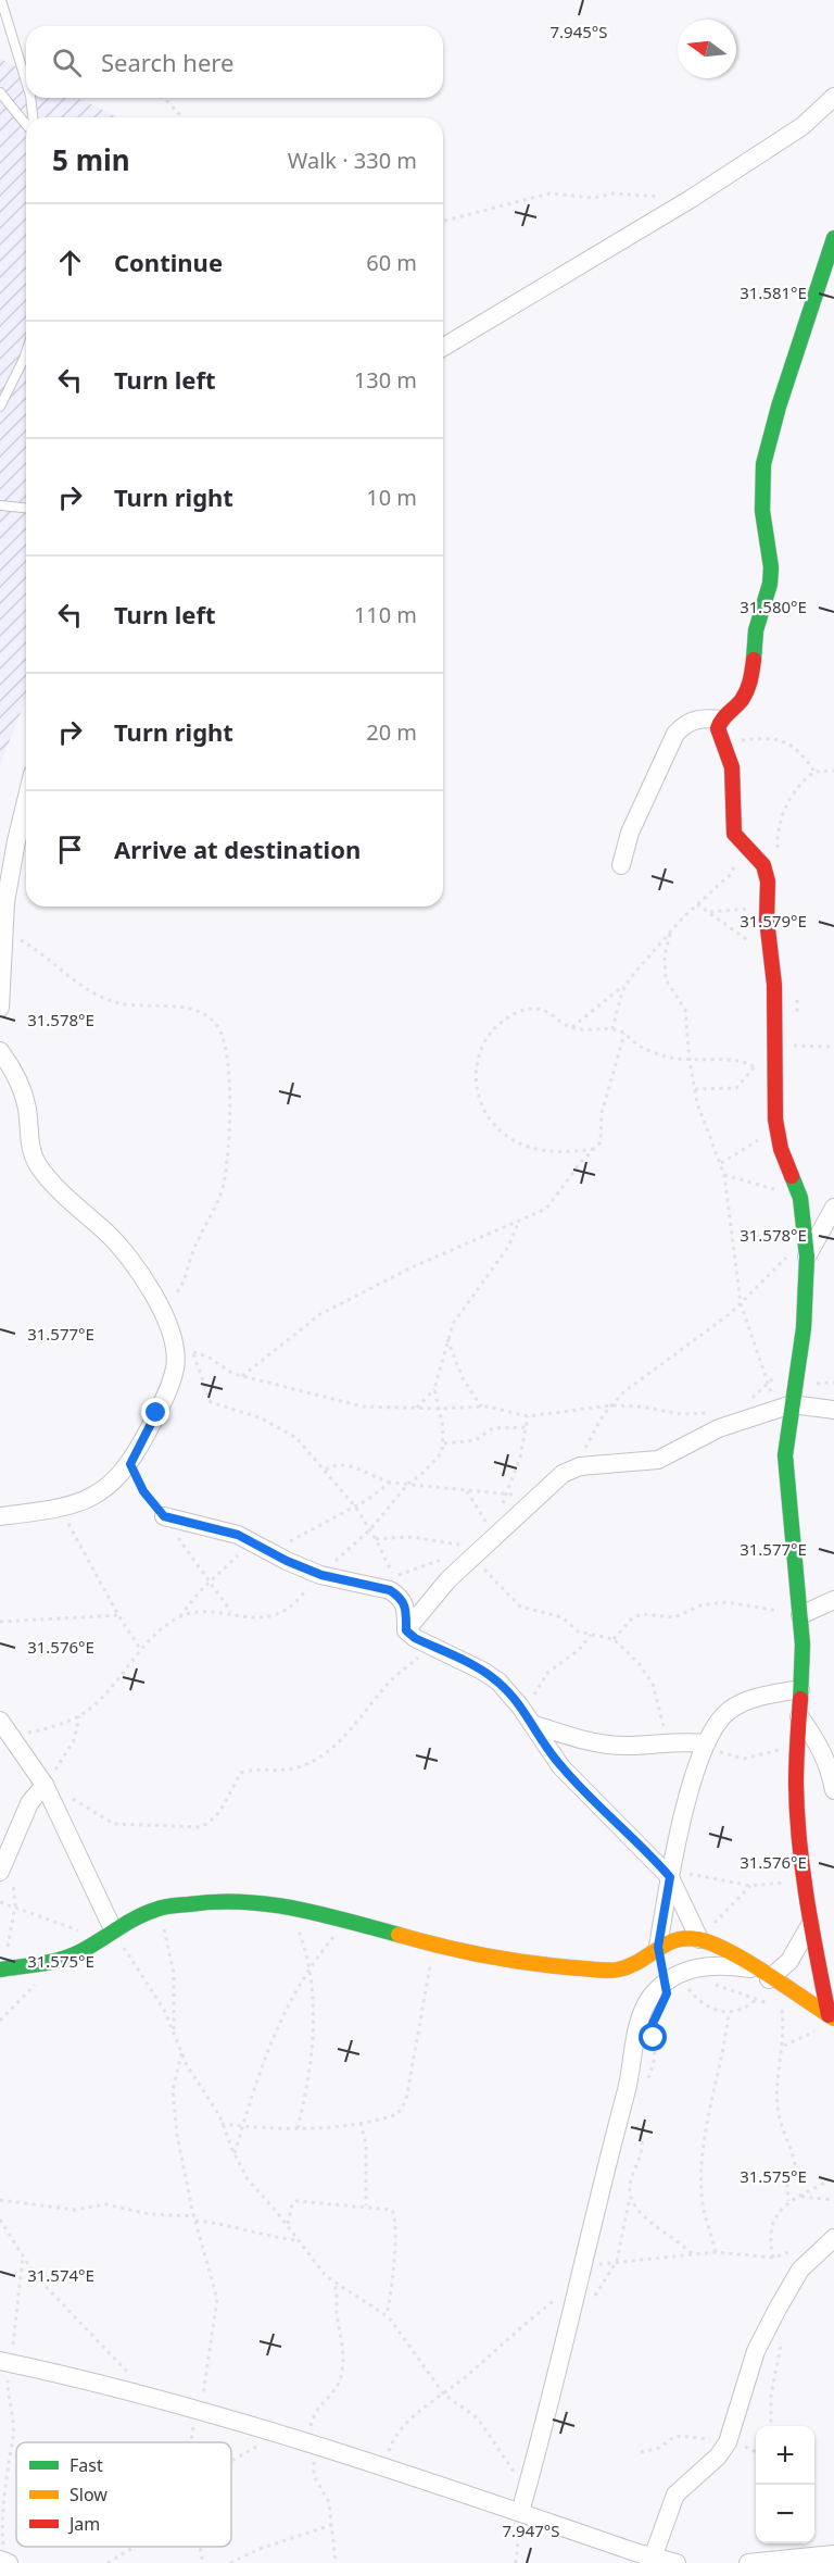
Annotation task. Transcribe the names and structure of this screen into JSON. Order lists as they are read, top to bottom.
{
  "legend": ["Fast", "Slow", "Jam"],
  "north": "left",
  "page": {
    "search": "Search here",
    "heading": ["5 min", "Walk · 330 m"],
    "list": [
      ["Continue", "60 m"],
      ["Turn left", "130 m"],
      ["Turn right", "10 m"],
      ["Turn left", "110 m"],
      ["Turn right", "20 m"],
      "Arrive at destination"
    ],
    "map_buttons": ["+", "−"]
  },
  "coordinates": [
    "7.945°S",
    "31.581°E",
    "31.580°E",
    "31.579°E",
    "31.578°E",
    "31.577°E",
    "31.576°E",
    "31.575°E",
    "31.574°E",
    "7.947°S"
  ]
}
